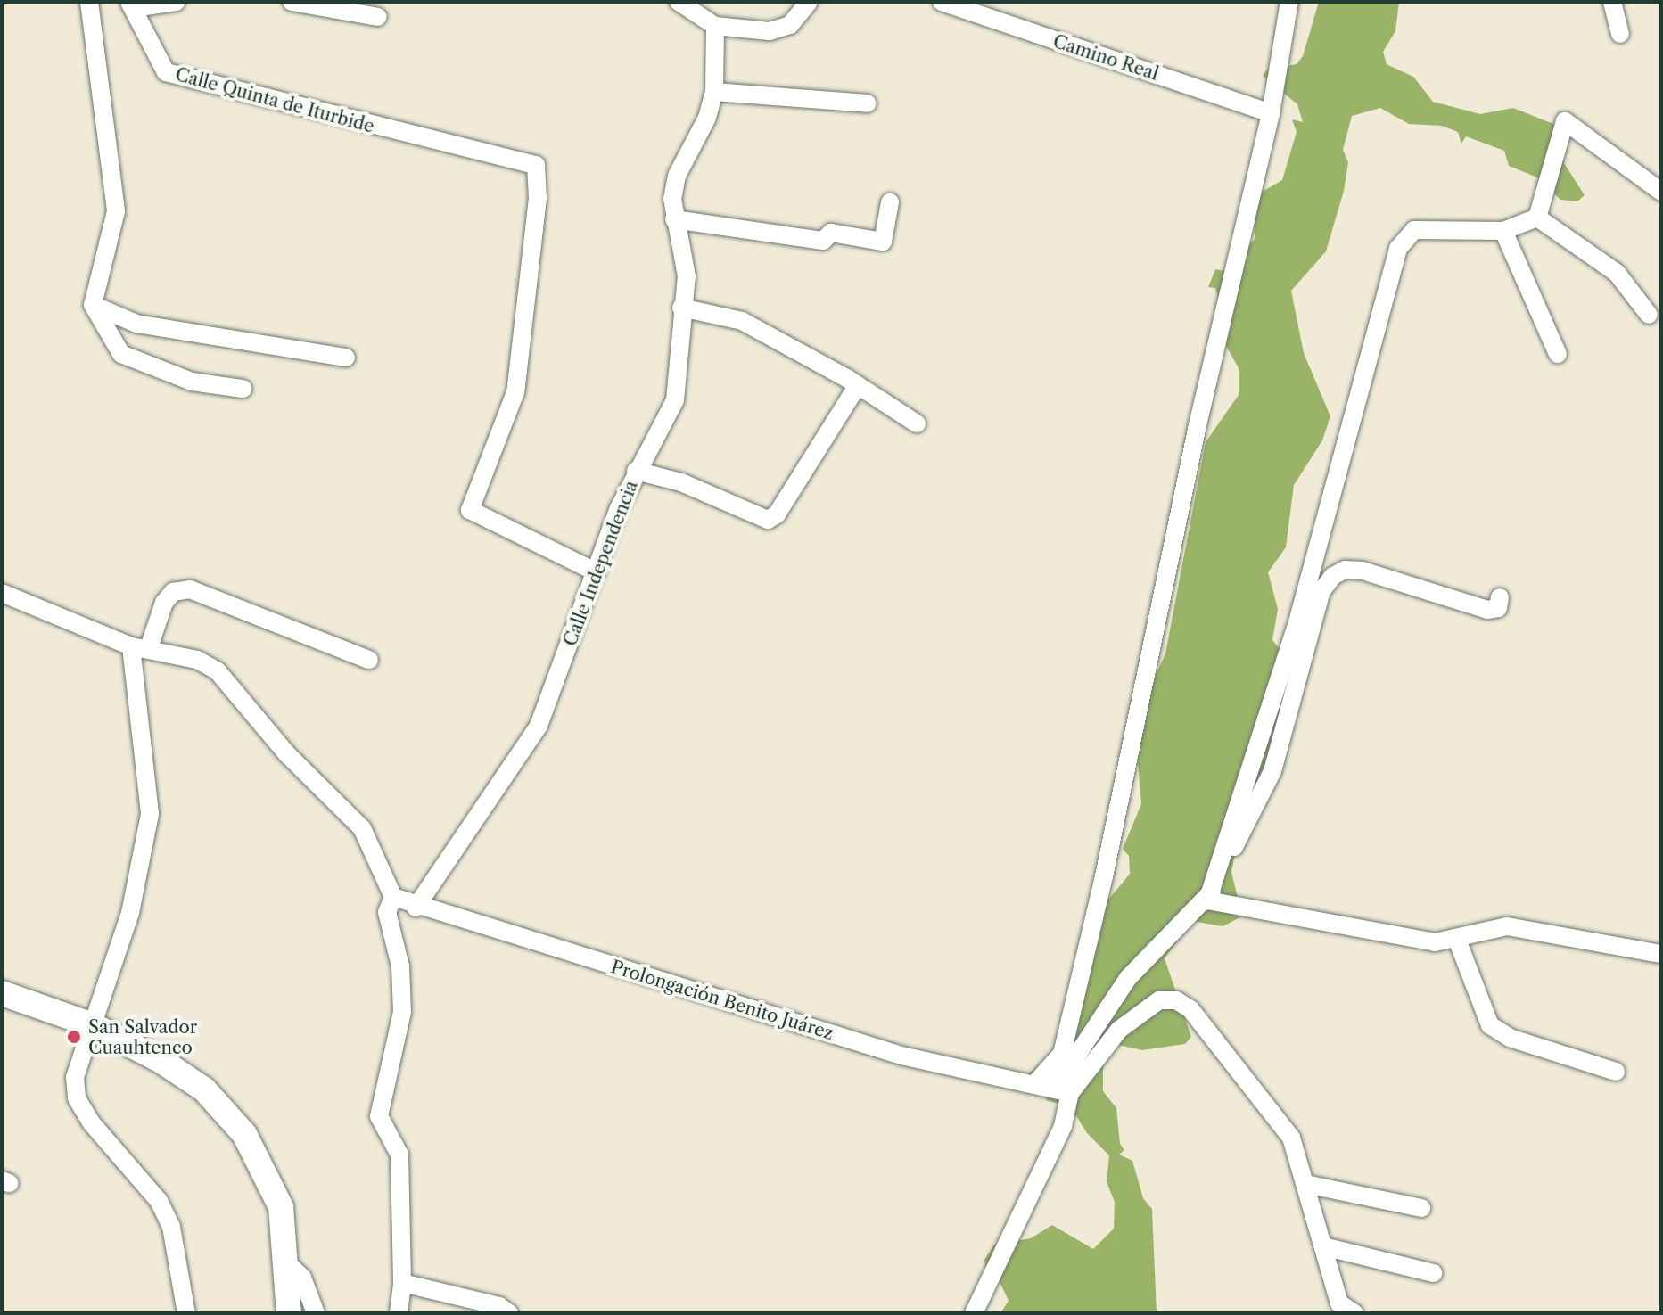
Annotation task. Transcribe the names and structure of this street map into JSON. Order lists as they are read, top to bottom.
{
  "streets": {
    "street": [
      "Camino Real",
      "Calle Quinta de Iturbide",
      "Calle Independencia",
      "Prolongación Benito Juárez"
    ]
  },
  "crossings": [
    ["Calle Quinta de Iturbide", "Calle Independencia"],
    ["Calle Independencia", "Prolongación Benito Juárez"]
  ],
  "places": ["San Salvador Cuauhtenco"]
}
